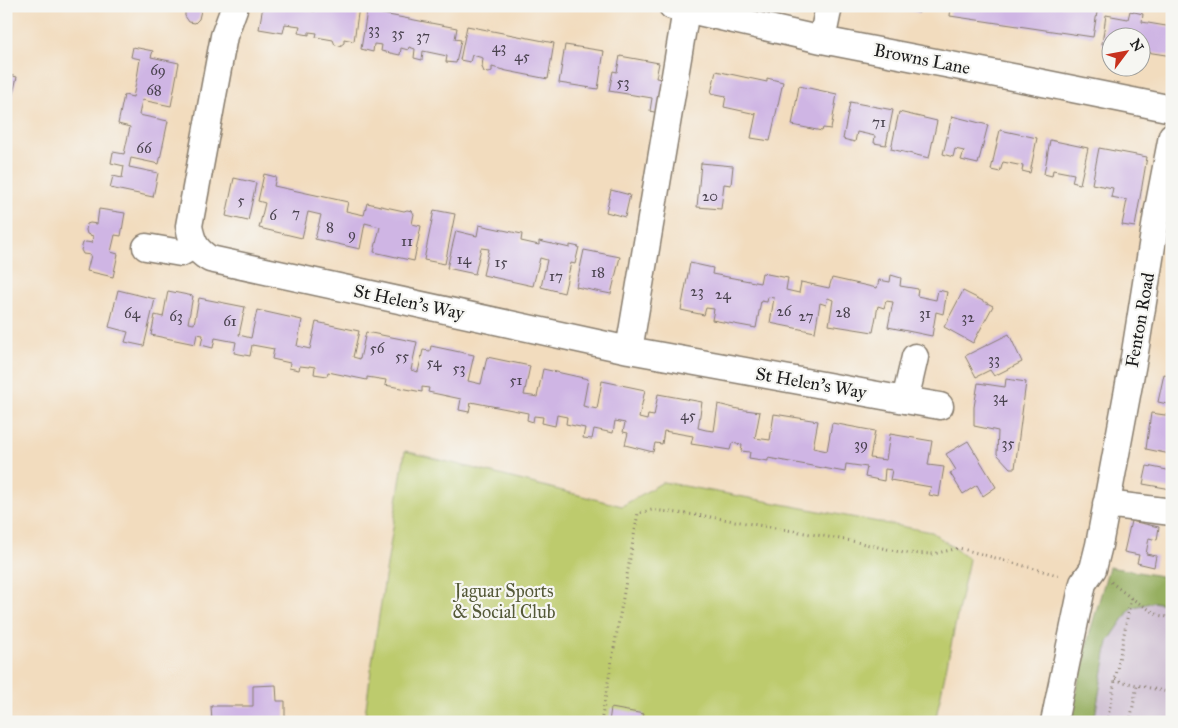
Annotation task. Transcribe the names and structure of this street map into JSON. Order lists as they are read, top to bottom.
{
  "streets": {
    "street": ["Browns Lane", "St Helen's Way", "Fenton Road"]
  },
  "parks": ["Jaguar Sports & Social Club"],
  "house_numbers": [
    "33",
    "35",
    "37",
    "43",
    "45",
    "69",
    "53",
    "68",
    "71",
    "66",
    "20",
    "5",
    "7",
    "6",
    "8",
    "9",
    "11",
    "14",
    "15",
    "18",
    "17",
    "23",
    "24",
    "26",
    "28",
    "64",
    "31",
    "63",
    "27",
    "32",
    "61",
    "56",
    "55",
    "33",
    "54",
    "53",
    "51",
    "34",
    "45",
    "35",
    "39"
  ],
  "north": "top right"
}
